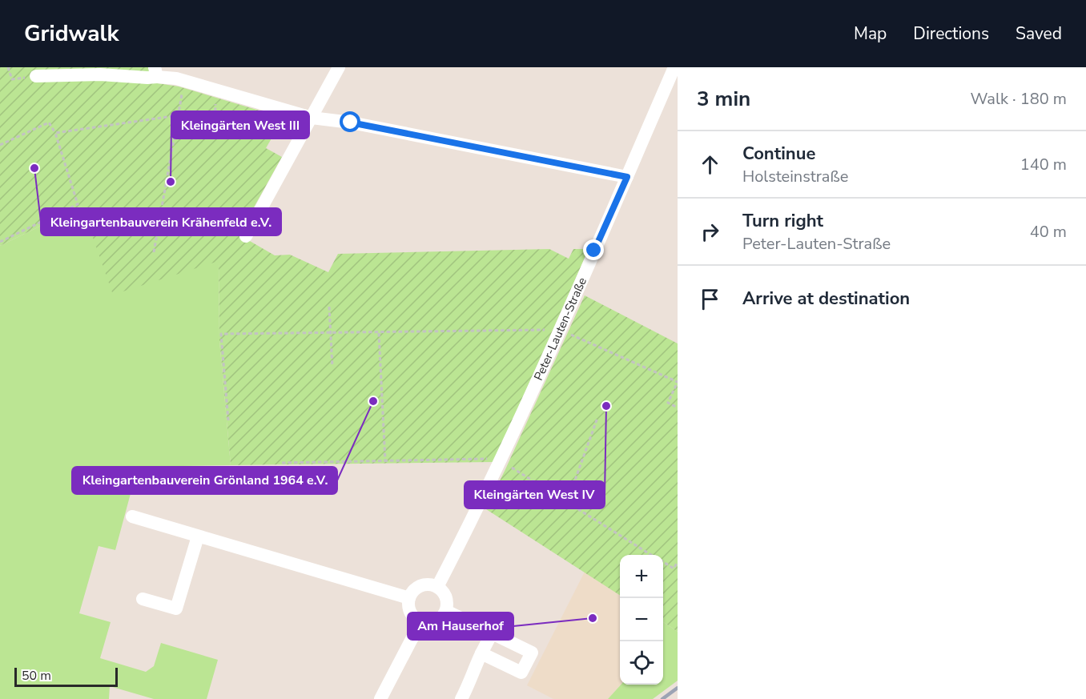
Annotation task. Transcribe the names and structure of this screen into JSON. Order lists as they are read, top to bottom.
{
  "streets": {
    "street": ["Peter-Lauten-Straße"]
  },
  "places": [
    "Kleingartenbauverein Krähenfeld e.V.",
    "Kleingärten West III",
    "Kleingartenbauverein Grönland 1964 e.V.",
    "Kleingärten West IV",
    "Am Hauserhof"
  ],
  "scale_bar": "50 m",
  "page": {
    "header": "Gridwalk",
    "nav": ["Map", "Directions", "Saved"],
    "heading": ["3 min", "Walk · 180 m"],
    "list": [
      ["Continue", "Holsteinstraße", "140 m"],
      ["Turn right", "Peter-Lauten-Straße", "40 m"],
      "Arrive at destination"
    ],
    "map_buttons": ["+", "−"],
    "scale": "50 m"
  }
}
